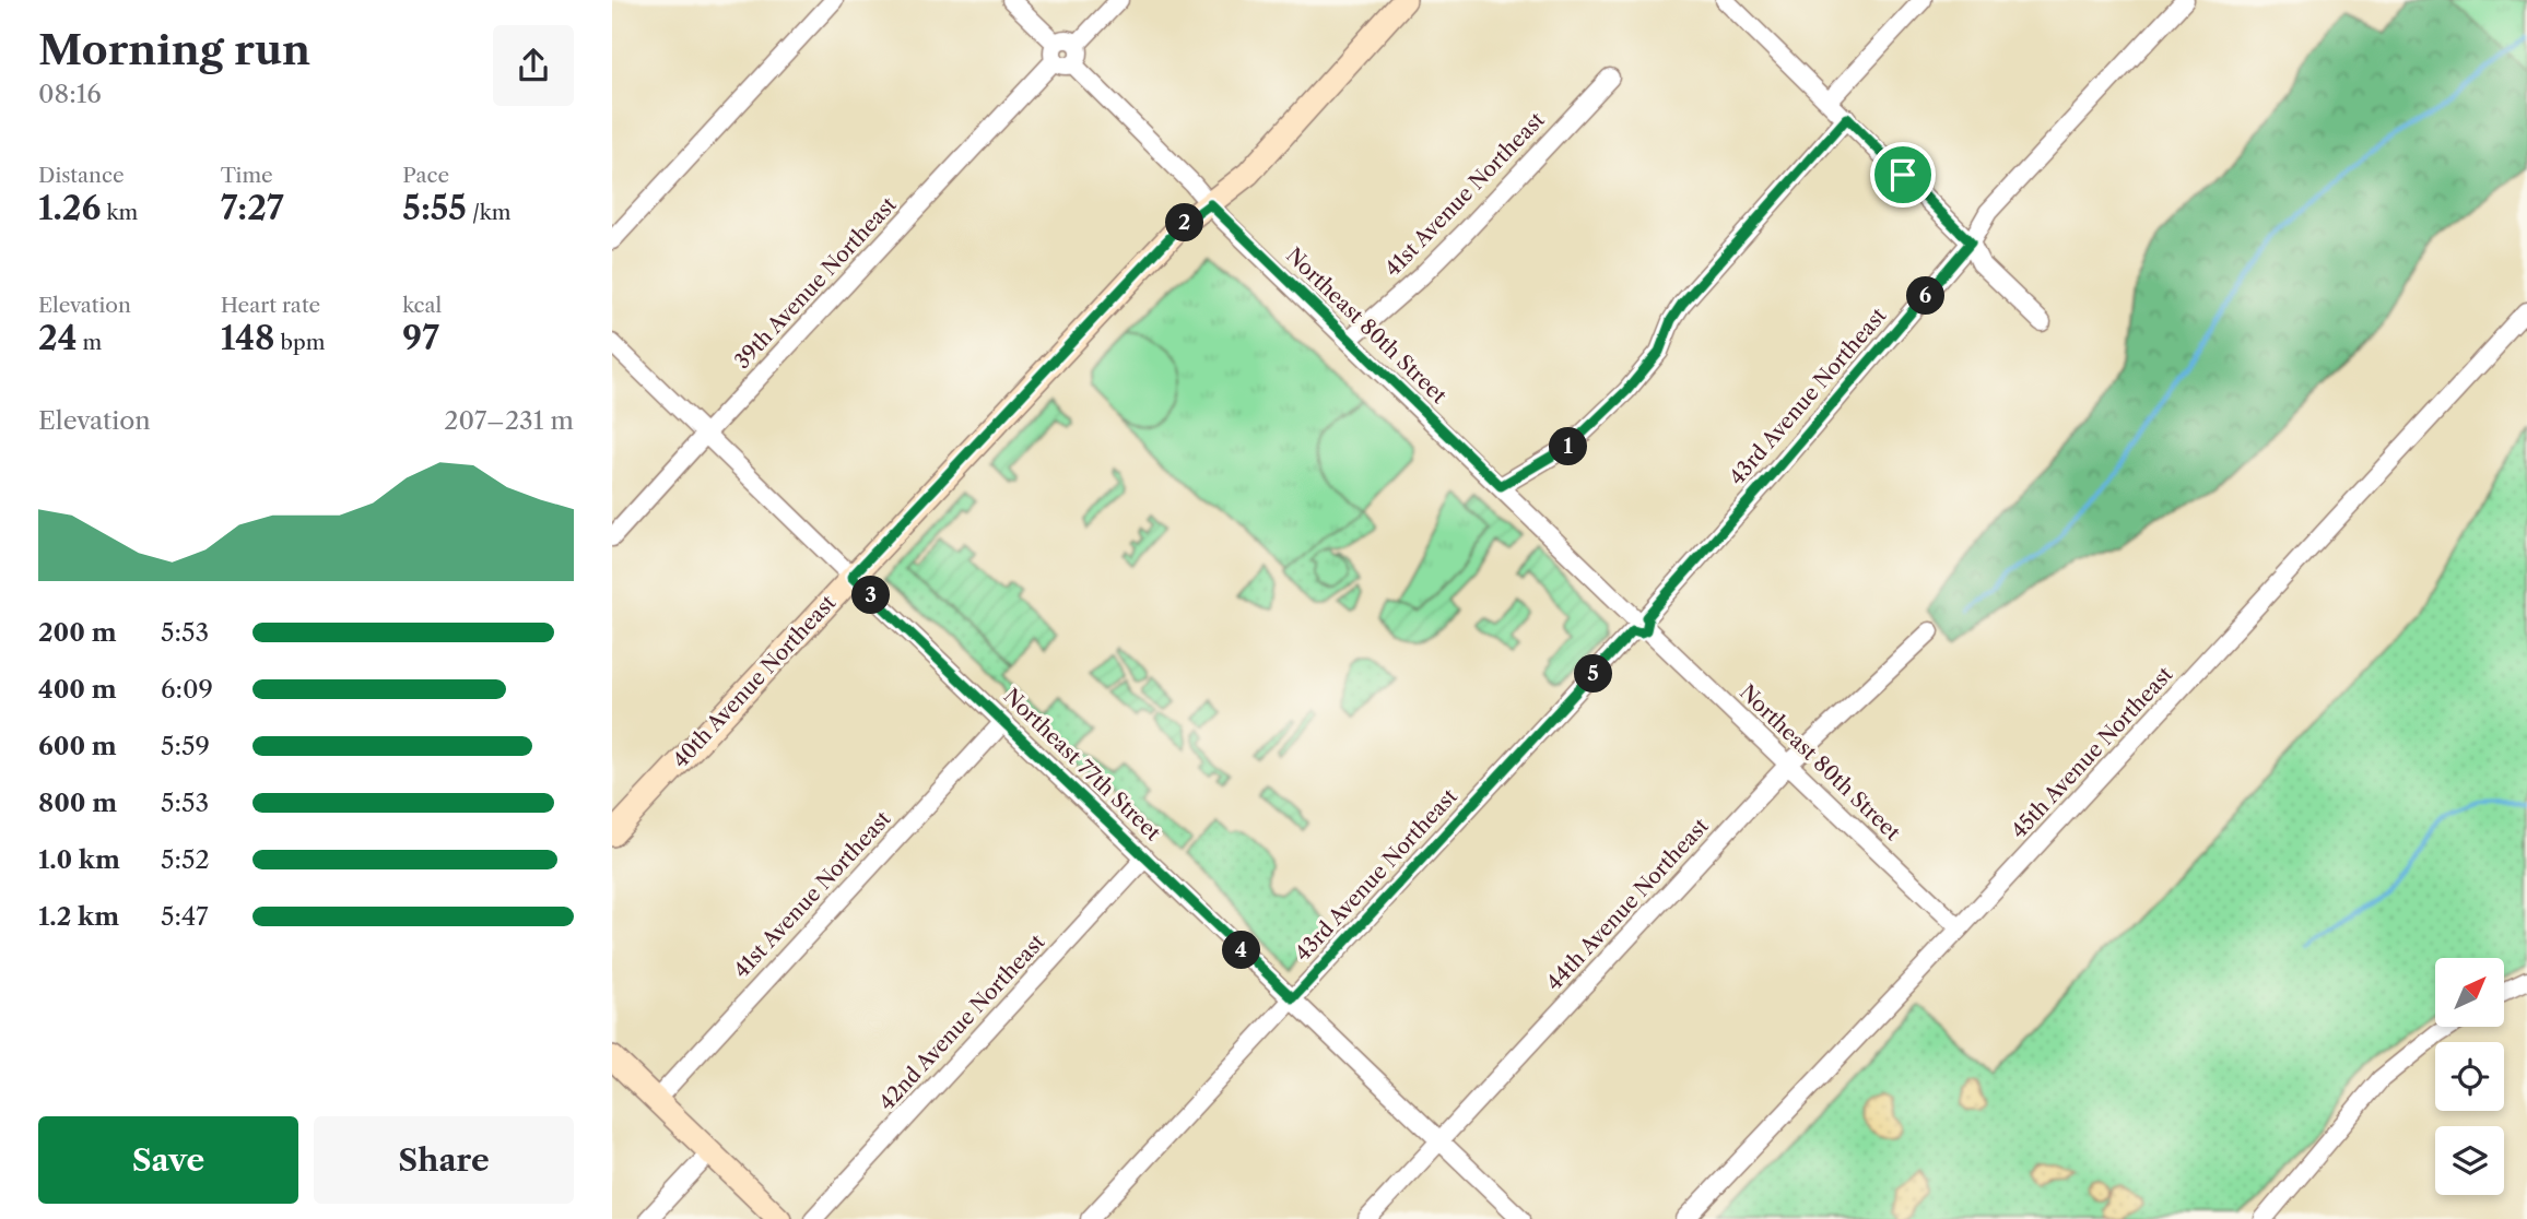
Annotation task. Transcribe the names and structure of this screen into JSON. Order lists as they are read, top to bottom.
{
  "streets": {
    "street": [
      "41st Avenue Northeast",
      "39th Avenue Northeast",
      "Northeast 80th Street",
      "43rd Avenue Northeast",
      "40th Avenue Northeast",
      "45th Avenue Northeast",
      "Northeast 77th Street",
      "44th Avenue Northeast",
      "42nd Avenue Northeast"
    ]
  },
  "crossings": [
    ["41st Avenue Northeast", "Northeast 80th Street"],
    ["41st Avenue Northeast", "Northeast 77th Street"],
    ["39th Avenue Northeast", "Northeast 80th Street"],
    ["39th Avenue Northeast", "Northeast 77th Street"],
    ["Northeast 80th Street", "43rd Avenue Northeast"],
    ["Northeast 80th Street", "40th Avenue Northeast"],
    ["Northeast 80th Street", "45th Avenue Northeast"],
    ["Northeast 80th Street", "44th Avenue Northeast"],
    ["43rd Avenue Northeast", "Northeast 77th Street"],
    ["40th Avenue Northeast", "Northeast 77th Street"],
    ["Northeast 77th Street", "44th Avenue Northeast"],
    ["Northeast 77th Street", "42nd Avenue Northeast"]
  ],
  "north": "top right",
  "page": {
    "heading": ["Morning run", "08:16"],
    "stats": [
      ["Distance", "1.26 km"],
      ["Time", "7:27"],
      ["Pace", "5:55 /km"],
      ["Elevation", "24 m"],
      ["Heart rate", "148 bpm"],
      ["kcal", "97"]
    ],
    "pins": [
      "2",
      "6",
      "1",
      "3",
      "5",
      "4"
    ],
    "chart": ["Elevation", "207–231 m"],
    "list": [
      {
        "name": "200 m",
        "note": "5:53"
      },
      {
        "name": "400 m",
        "note": "6:09"
      },
      {
        "name": "600 m",
        "note": "5:59"
      },
      {
        "name": "800 m",
        "note": "5:53"
      },
      {
        "name": "1.0 km",
        "note": "5:52"
      },
      {
        "name": "1.2 km",
        "note": "5:47"
      }
    ],
    "buttons": ["Save", "Share"]
  }
}
